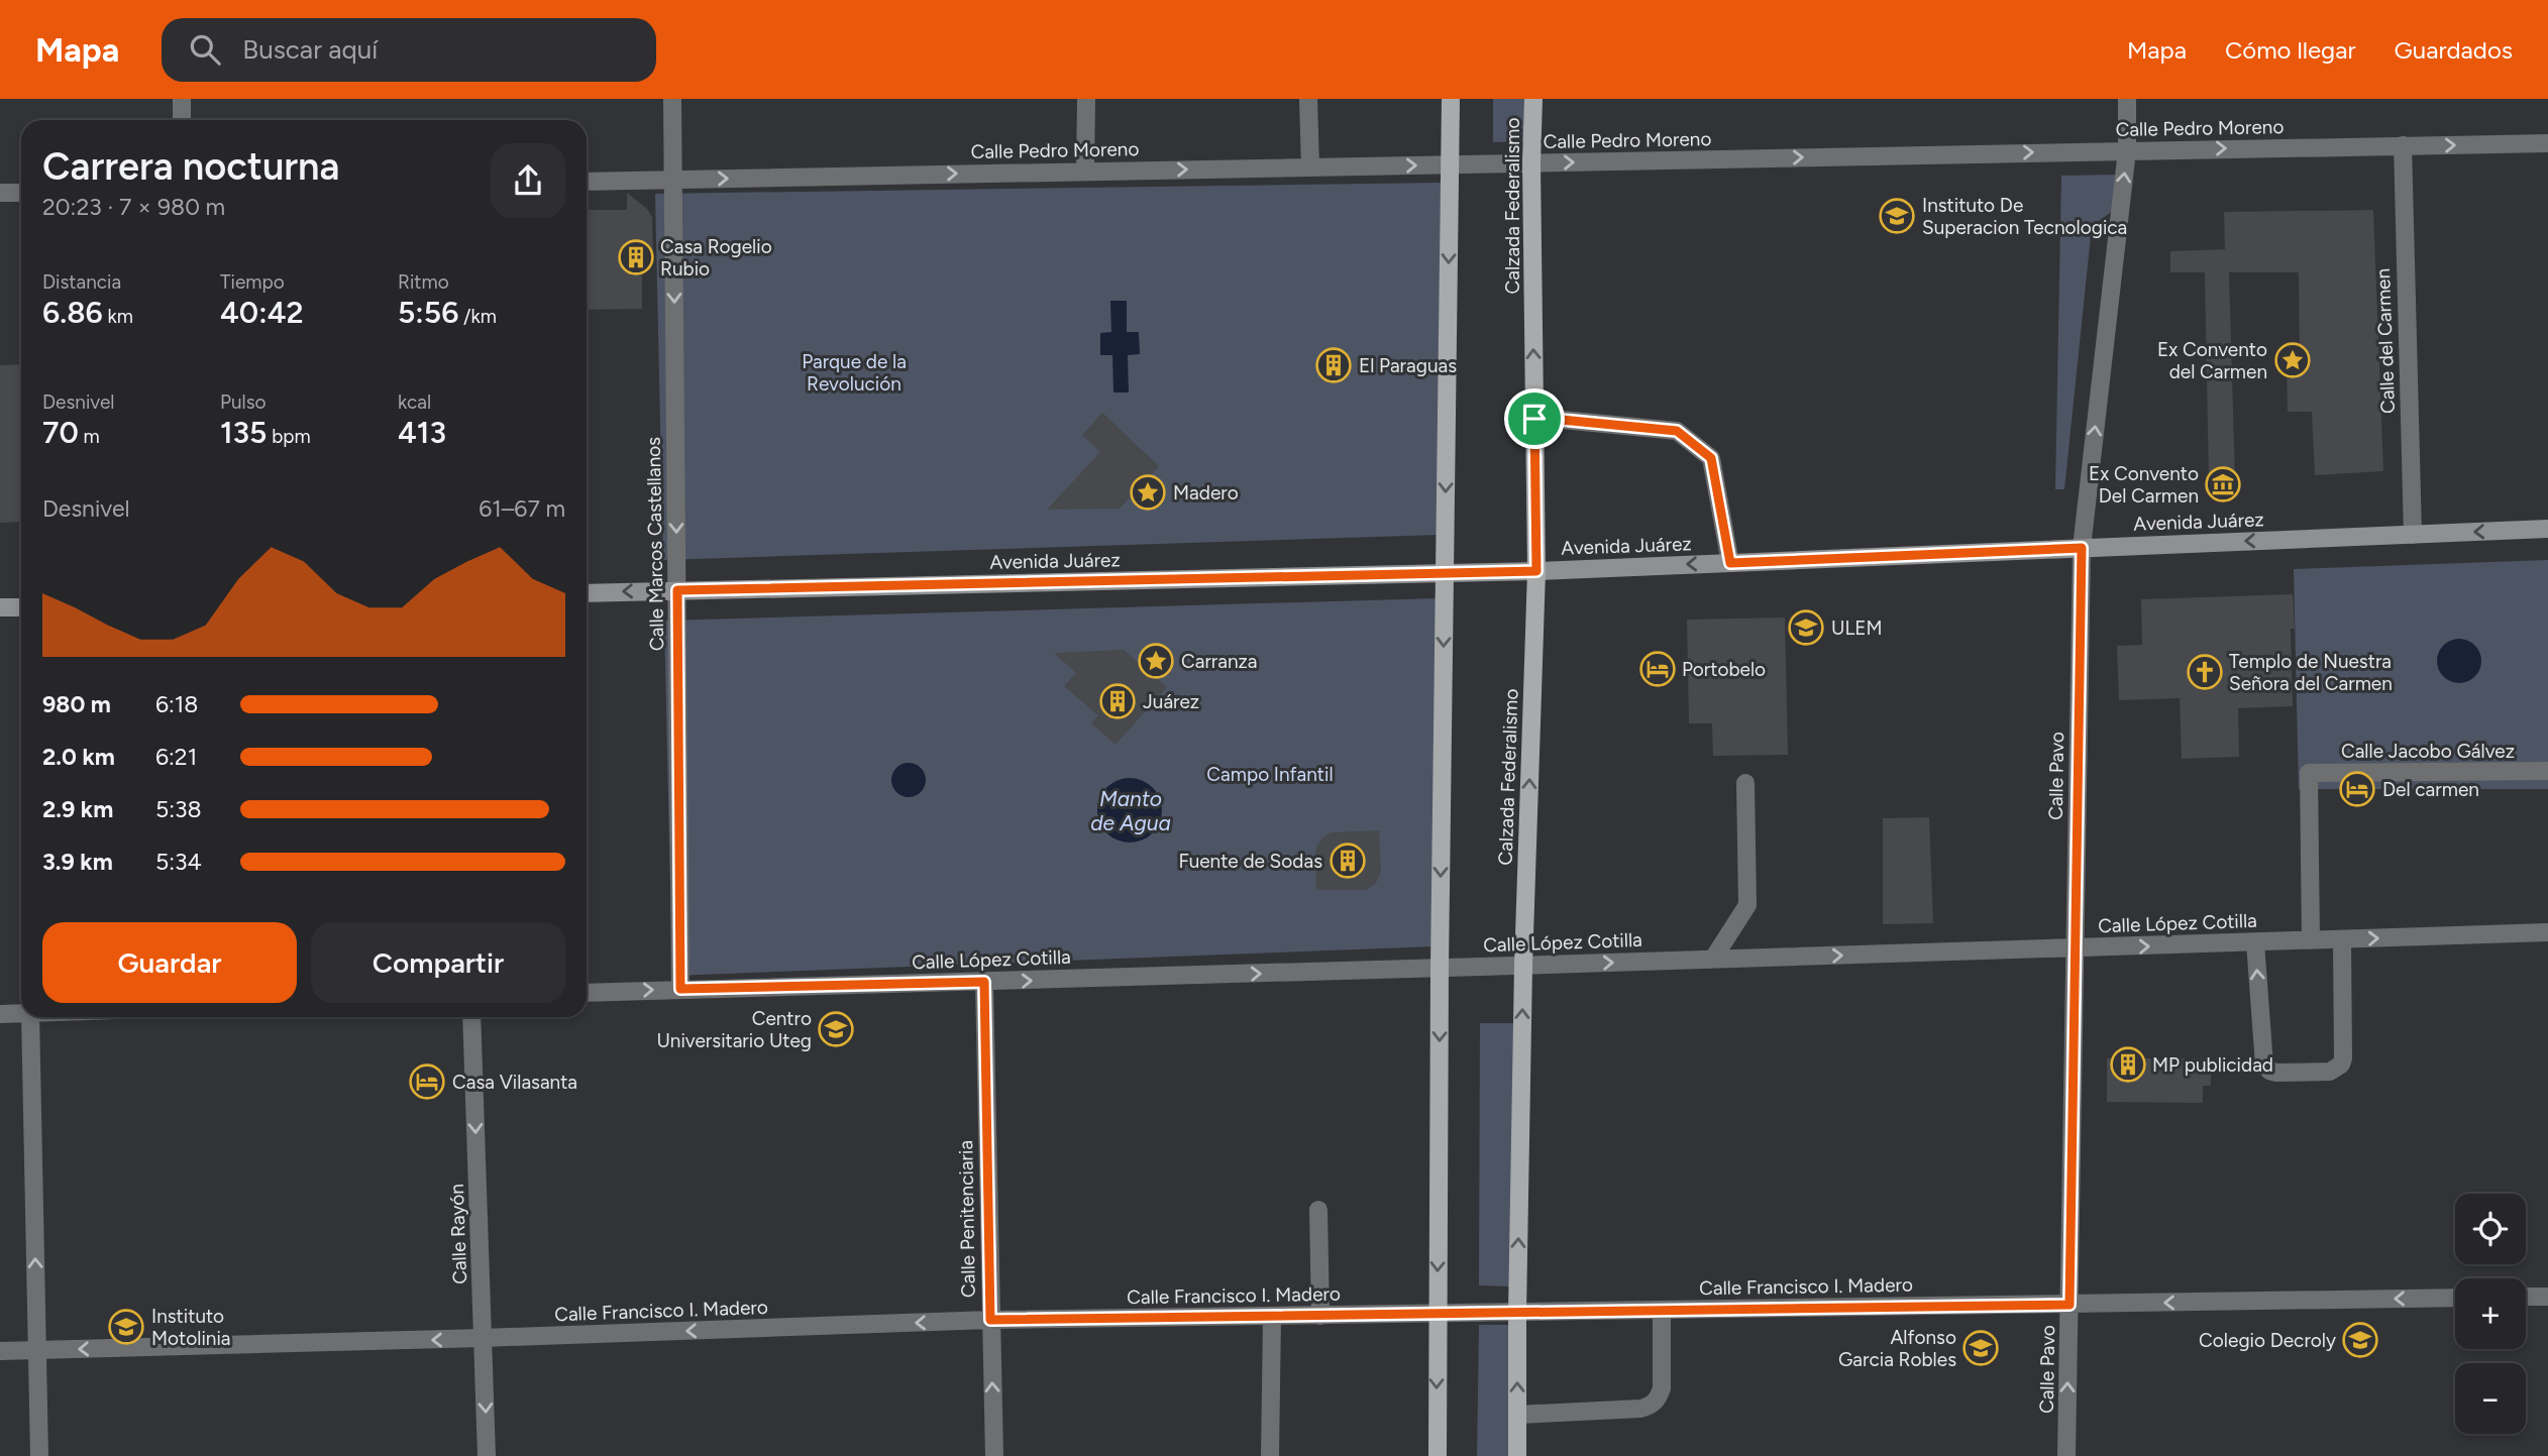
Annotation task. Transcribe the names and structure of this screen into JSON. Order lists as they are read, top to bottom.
{
  "streets": {
    "main road": ["Calzada Federalismo", "Avenida Juárez"],
    "street": [
      "Calle Pedro Moreno",
      "Calle del Carmen",
      "Calle Marcos Castellanos",
      "Calle Jacobo Gálvez",
      "Calle Pavo",
      "Calle López Cotilla",
      "Calle Penitenciaria",
      "Calle Rayón",
      "Calle Francisco I. Madero"
    ]
  },
  "crossings": [
    ["Calle Pedro Moreno", "Calzada Federalismo"],
    ["Calle Pedro Moreno", "Calle del Carmen"],
    ["Calle Pedro Moreno", "Calle Marcos Castellanos"],
    ["Calle Pedro Moreno", "Calle Pavo"],
    ["Calzada Federalismo", "Avenida Juárez"],
    ["Calzada Federalismo", "Calle López Cotilla"],
    ["Calzada Federalismo", "Calle Francisco I. Madero"],
    ["Calle del Carmen", "Avenida Juárez"],
    ["Avenida Juárez", "Calle Marcos Castellanos"],
    ["Avenida Juárez", "Calle Pavo"],
    ["Calle Marcos Castellanos", "Calle López Cotilla"],
    ["Calle Jacobo Gálvez", "Calle López Cotilla"],
    ["Calle Pavo", "Calle López Cotilla"],
    ["Calle Pavo", "Calle Francisco I. Madero"],
    ["Calle López Cotilla", "Calle Penitenciaria"],
    ["Calle Penitenciaria", "Calle Francisco I. Madero"],
    ["Calle Rayón", "Calle Francisco I. Madero"]
  ],
  "one_way": [
    "Calle Pedro Moreno",
    "Avenida Juárez",
    "Calle Marcos Castellanos",
    "Calle Pavo",
    "Calle López Cotilla",
    "Calle Rayón",
    "Calle Francisco I. Madero"
  ],
  "water": ["Manto de Agua"],
  "parks": ["Parque de la Revolución", "Campo Infantil"],
  "places": {
    "school or university": [
      "Instituto De Superacion Tecnologica",
      "ULEM",
      "Centro Universitario Uteg",
      "Instituto Motolinia",
      "Colegio Decroly",
      "Alfonso Garcia Robles"
    ],
    "building": [
      "Casa Rogelio Rubio",
      "El Paraguas",
      "Juárez",
      "Fuente de Sodas",
      "MP publicidad"
    ],
    "place": ["Ex Convento del Carmen", "Madero", "Carranza"],
    "museum": ["Ex Convento Del Carmen"],
    "hotel": ["Portobelo", "Del carmen", "Casa Vilasanta"],
    "church": ["Templo de Nuestra Señora del Carmen"]
  },
  "page": {
    "header": "Mapa",
    "search": "Buscar aquí",
    "nav": ["Mapa", "Cómo llegar", "Guardados"],
    "heading": ["Carrera nocturna", "20:23 · 7 × 980 m"],
    "stats": [
      ["Distancia", "6.86 km"],
      ["Tiempo", "40:42"],
      ["Ritmo", "5:56 /km"],
      ["Desnivel", "70 m"],
      ["Pulso", "135 bpm"],
      ["kcal", "413"]
    ],
    "chart": ["Desnivel", "61–67 m"],
    "list": [
      {
        "name": "980 m",
        "note": "6:18"
      },
      {
        "name": "2.0 km",
        "note": "6:21"
      },
      {
        "name": "2.9 km",
        "note": "5:38"
      },
      {
        "name": "3.9 km",
        "note": "5:34"
      }
    ],
    "buttons": ["Guardar", "Compartir"],
    "map_buttons": ["+", "−"]
  }
}
